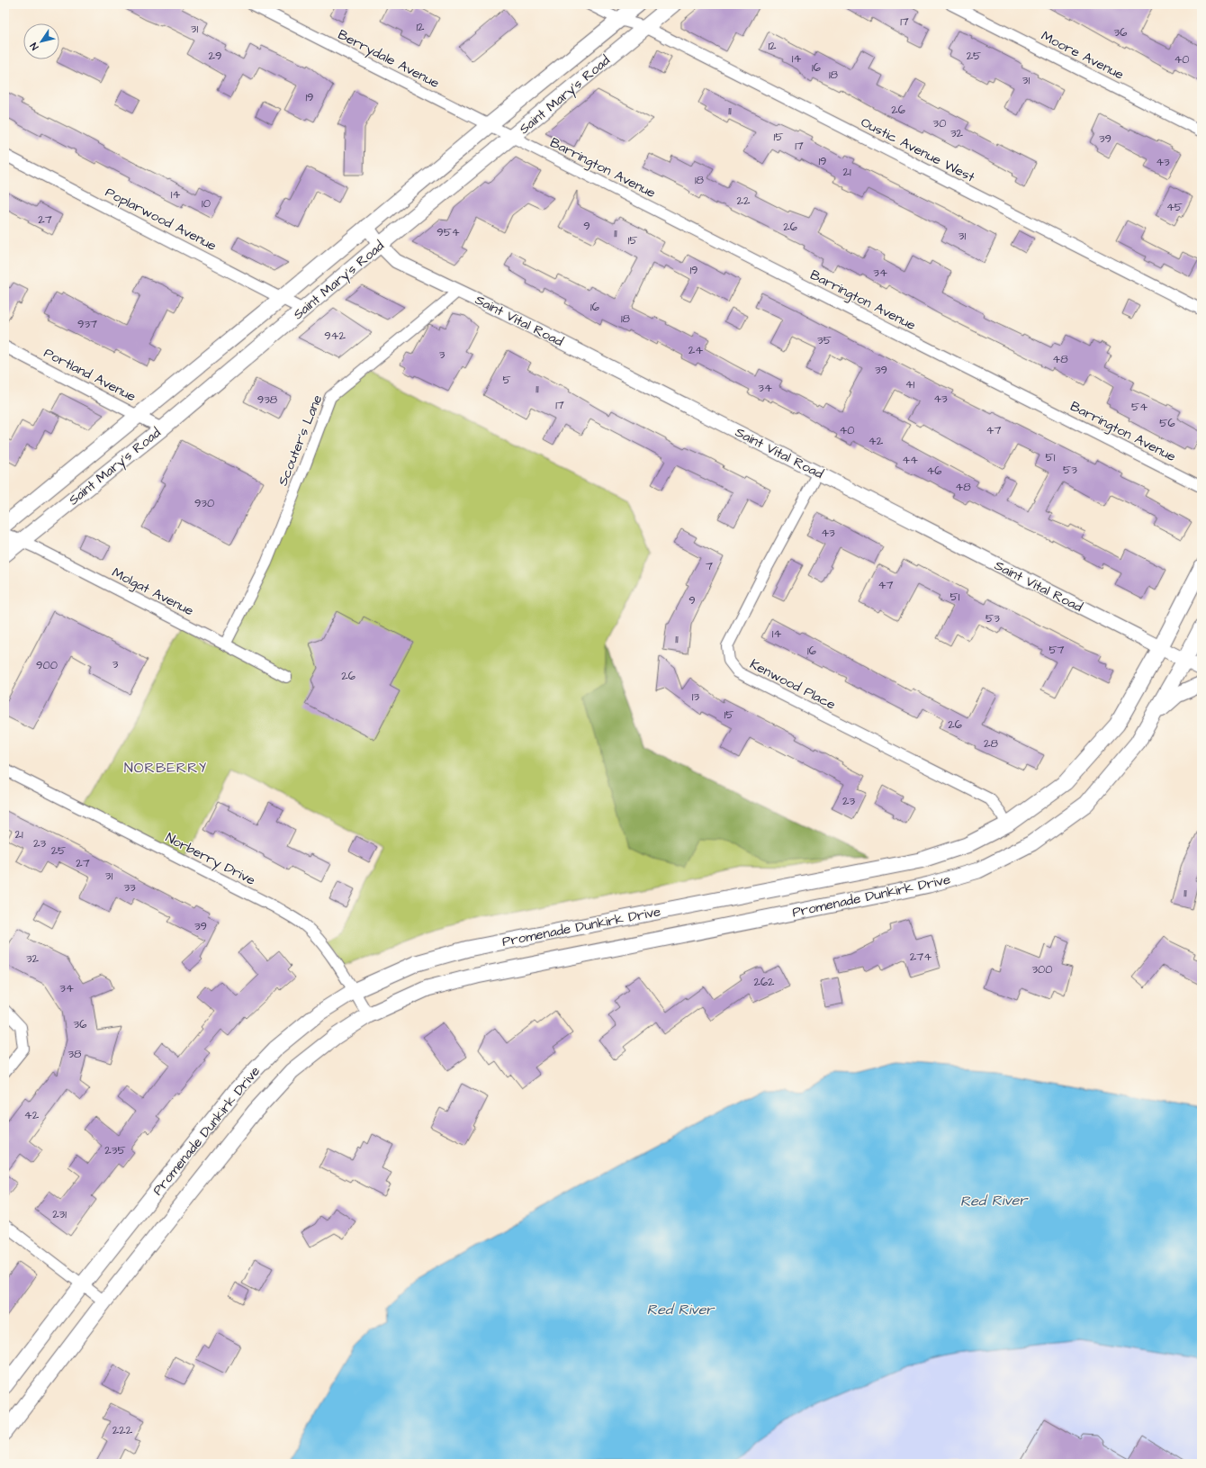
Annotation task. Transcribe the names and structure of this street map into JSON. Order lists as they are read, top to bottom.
{
  "streets": {
    "main road": ["Saint Mary's Road", "Promenade Dunkirk Drive"],
    "street": [
      "Moore Avenue",
      "Berrydale Avenue",
      "Oustic Avenue West",
      "Barrington Avenue",
      "Poplarwood Avenue",
      "Saint Vital Road",
      "Portland Avenue",
      "Scouter's Lane",
      "Molgat Avenue",
      "Kenwood Place",
      "Norberry Drive"
    ]
  },
  "crossings": [
    ["Berrydale Avenue", "Saint Mary's Road"],
    ["Berrydale Avenue", "Barrington Avenue"],
    ["Saint Mary's Road", "Oustic Avenue West"],
    ["Saint Mary's Road", "Barrington Avenue"],
    ["Saint Mary's Road", "Poplarwood Avenue"],
    ["Saint Mary's Road", "Saint Vital Road"],
    ["Saint Mary's Road", "Portland Avenue"],
    ["Saint Mary's Road", "Molgat Avenue"],
    ["Saint Vital Road", "Scouter's Lane"],
    ["Saint Vital Road", "Kenwood Place"],
    ["Saint Vital Road", "Promenade Dunkirk Drive"],
    ["Scouter's Lane", "Molgat Avenue"],
    ["Kenwood Place", "Promenade Dunkirk Drive"],
    ["Norberry Drive", "Promenade Dunkirk Drive"]
  ],
  "districts": ["NORBERRY"],
  "water": ["Red River"],
  "house_numbers": [
    "17",
    "12",
    "31",
    "36",
    "12",
    "29",
    "25",
    "14",
    "40",
    "16",
    "18",
    "31",
    "19",
    "26",
    "11",
    "30",
    "32",
    "15",
    "39",
    "17",
    "19",
    "43",
    "21",
    "18",
    "14",
    "22",
    "10",
    "45",
    "27",
    "9",
    "26",
    "954",
    "11",
    "31",
    "15",
    "19",
    "34",
    "16",
    "18",
    "937",
    "942",
    "35",
    "24",
    "3",
    "48",
    "39",
    "5",
    "41",
    "34",
    "11",
    "43",
    "938",
    "17",
    "54",
    "56",
    "40",
    "47",
    "42",
    "51",
    "44",
    "53",
    "46",
    "48",
    "930",
    "43",
    "7",
    "47",
    "51",
    "9",
    "53",
    "14",
    "11",
    "57",
    "16",
    "3",
    "900",
    "26",
    "13",
    "15",
    "26",
    "28",
    "23",
    "21",
    "23",
    "25",
    "27",
    "31",
    "33",
    "11",
    "39",
    "274",
    "32",
    "300",
    "262",
    "34",
    "36",
    "38",
    "42",
    "235",
    "231",
    "222"
  ],
  "north": "bottom left"
}
